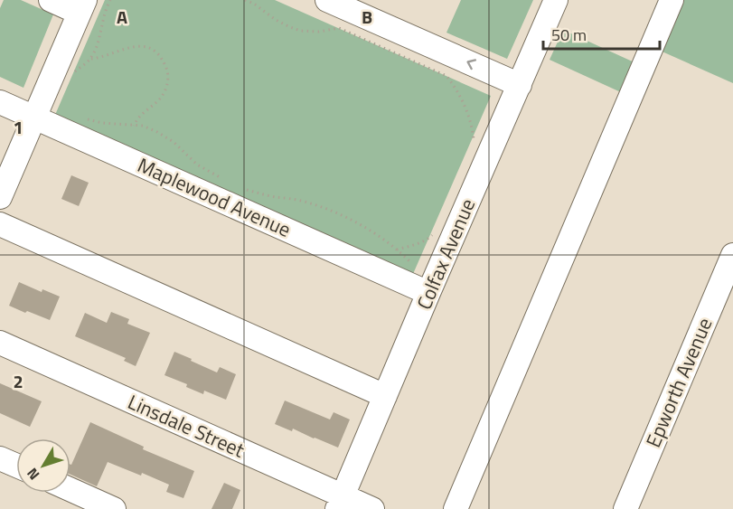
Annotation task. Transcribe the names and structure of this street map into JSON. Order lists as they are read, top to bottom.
{
  "streets": {
    "street": [
      "Maplewood Avenue",
      "Colfax Avenue",
      "Epworth Avenue",
      "Linsdale Street"
    ]
  },
  "crossings": [
    ["Maplewood Avenue", "Colfax Avenue"],
    ["Colfax Avenue", "Linsdale Street"]
  ],
  "scale_bar": "50 m",
  "north": "bottom left",
  "grid": {
    "columns": ["A", "B"],
    "rows": ["1", "2"]
  }
}
